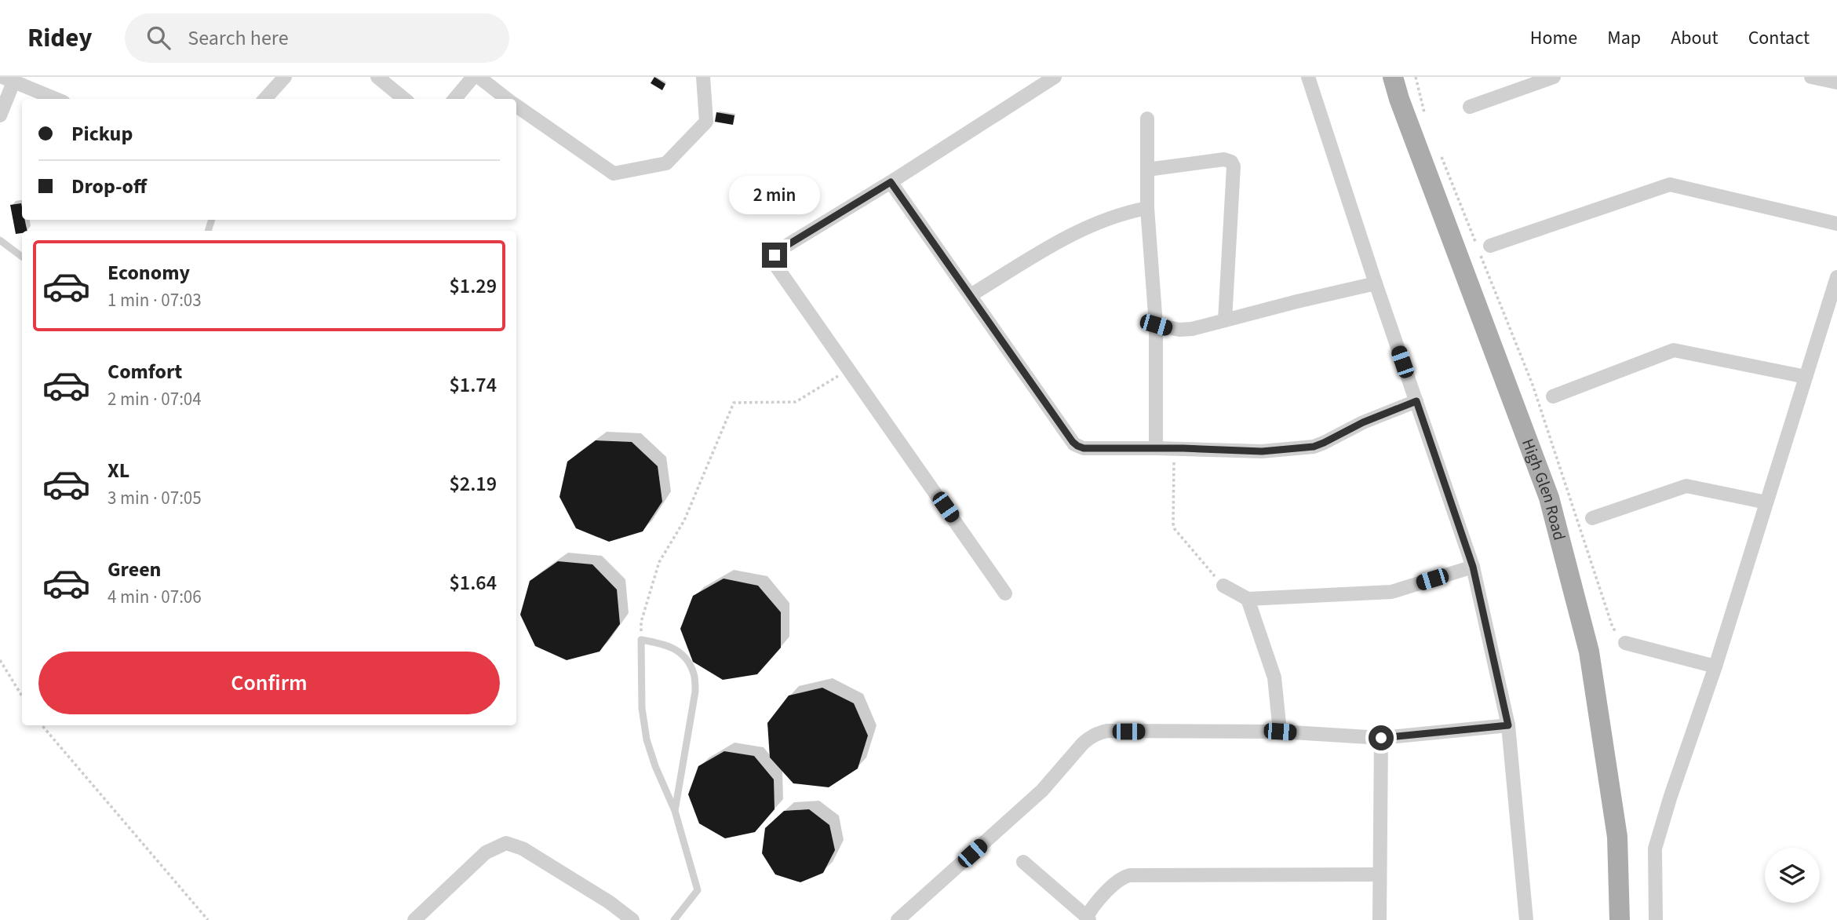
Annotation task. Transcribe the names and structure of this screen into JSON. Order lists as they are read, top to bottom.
{
  "streets": {
    "main road": ["High Glen Road"]
  },
  "page": {
    "header": "Ridey",
    "search": "Search here",
    "nav": [
      "Home",
      "Map",
      "About",
      "Contact"
    ],
    "banner": ["Pickup", "Drop-off"],
    "bubble": "2 min",
    "list": [
      {
        "name": "Economy",
        "note": "1 min · 07:03",
        "value": "$1.29"
      },
      {
        "name": "Comfort",
        "note": "2 min · 07:04",
        "value": "$1.74"
      },
      {
        "name": "XL",
        "note": "3 min · 07:05",
        "value": "$2.19"
      },
      {
        "name": "Green",
        "note": "4 min · 07:06",
        "value": "$1.64"
      }
    ],
    "buttons": "Confirm"
  }
}
